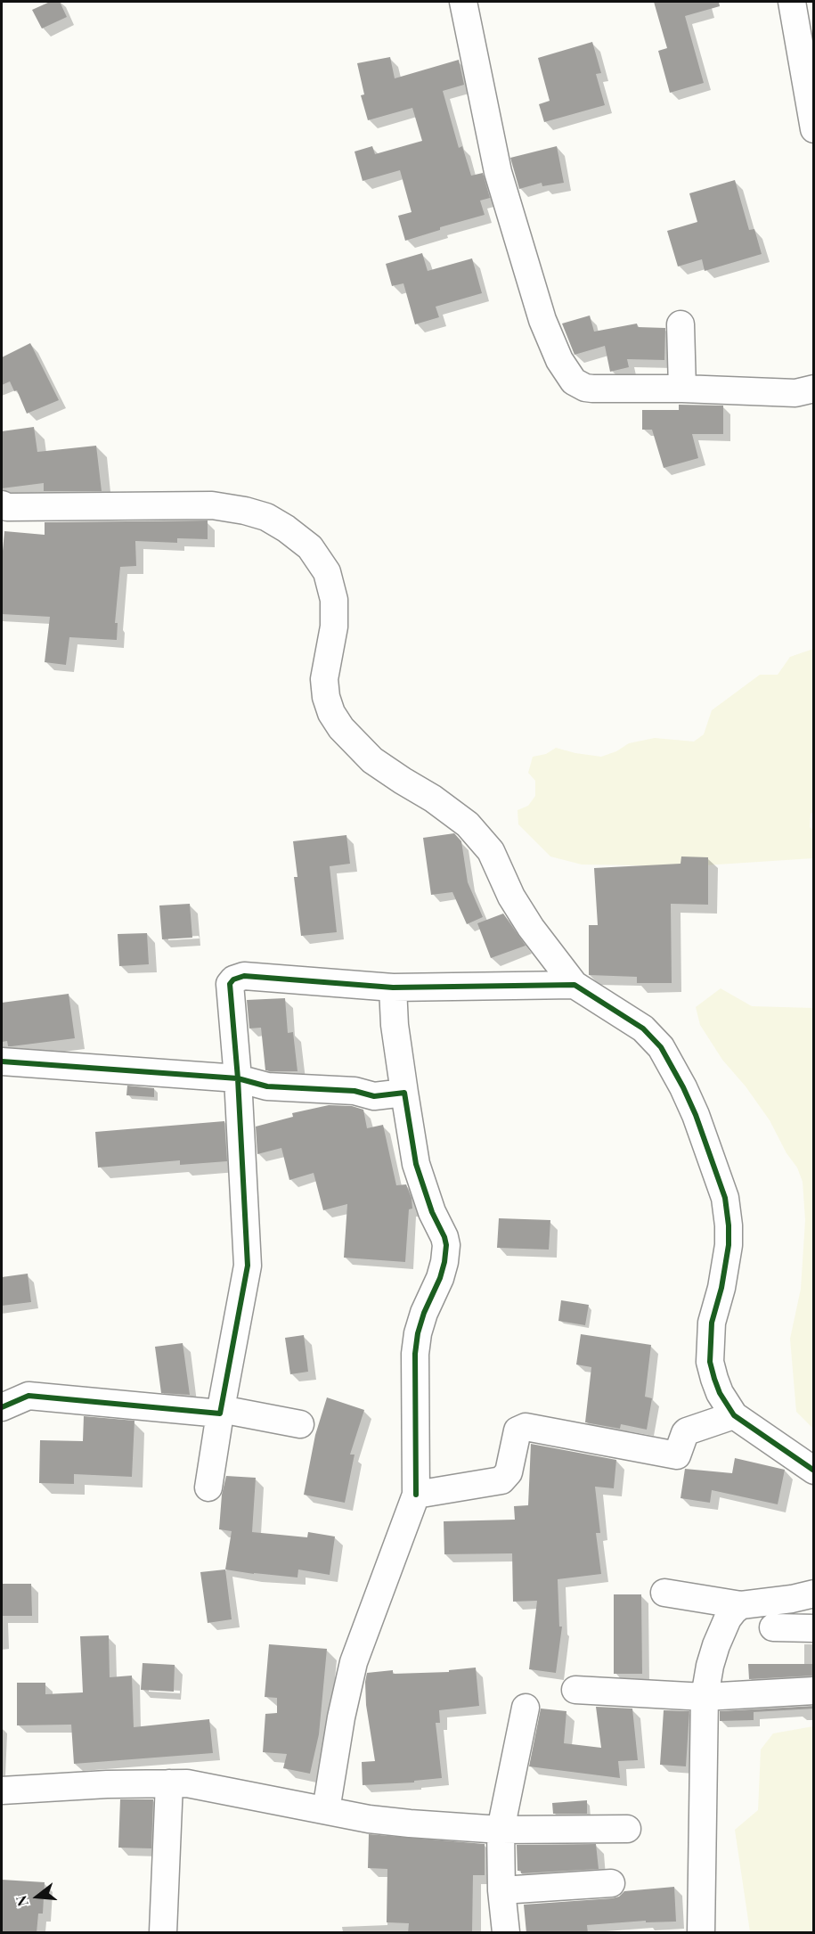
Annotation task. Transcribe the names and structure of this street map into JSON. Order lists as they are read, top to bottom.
{
  "north": "left"
}
